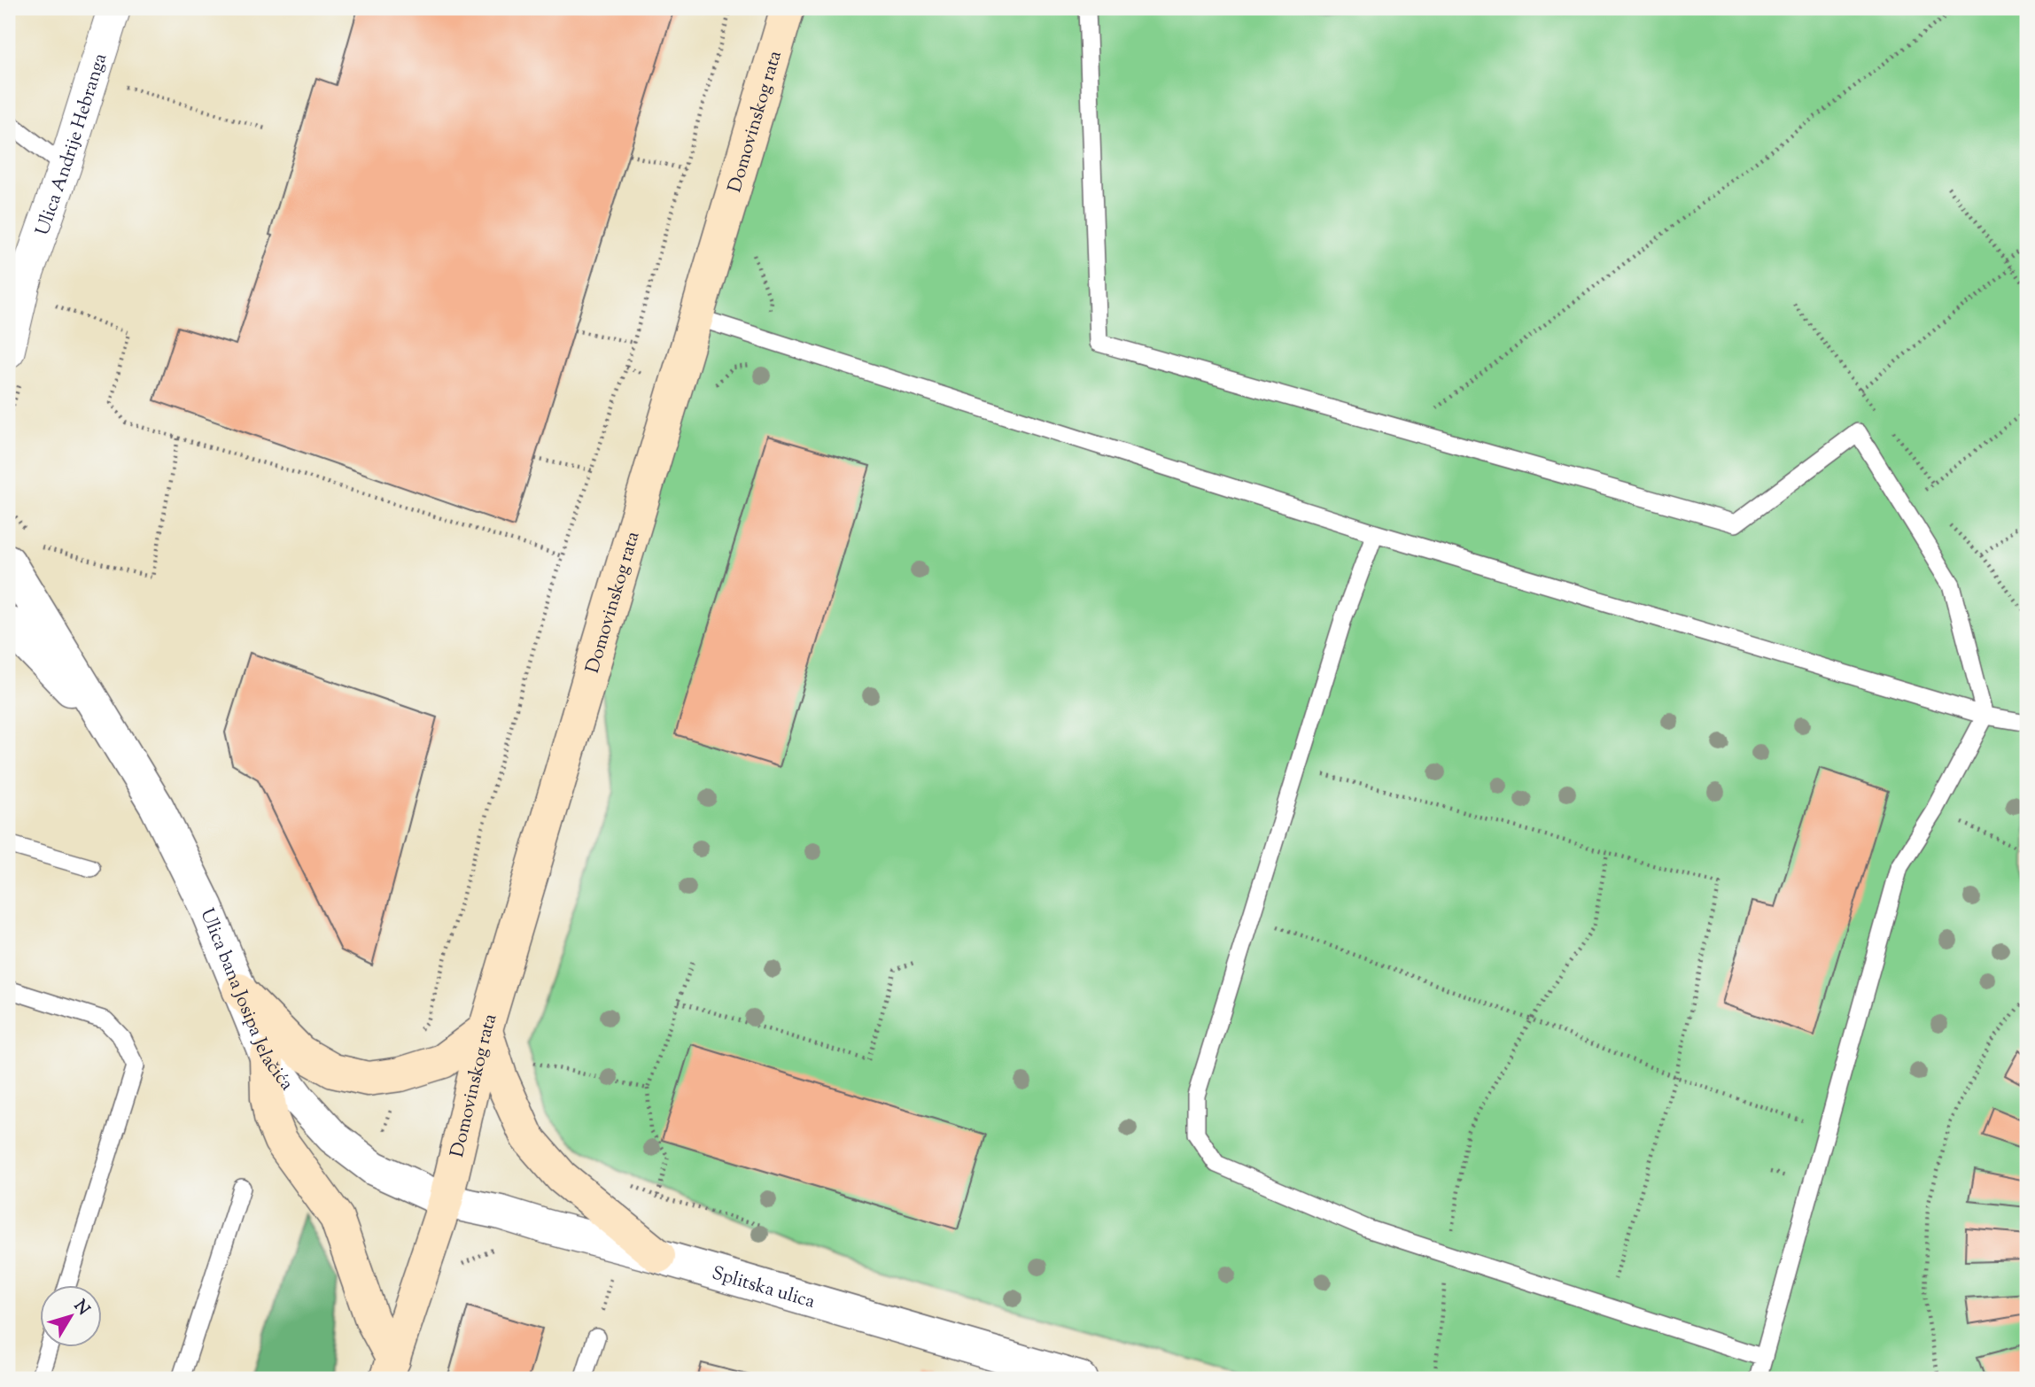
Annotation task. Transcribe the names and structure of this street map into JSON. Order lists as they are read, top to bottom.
{
  "streets": {
    "main road": ["Domovinskog rata"],
    "street": ["Ulica Andrije Hebranga", "Ulica bana Josipa Jelačića", "Splitska ulica"]
  },
  "crossings": [
    ["Domovinskog rata", "Ulica bana Josipa Jelačića"],
    ["Domovinskog rata", "Splitska ulica"],
    ["Ulica bana Josipa Jelačića", "Splitska ulica"]
  ],
  "north": "top right"
}
